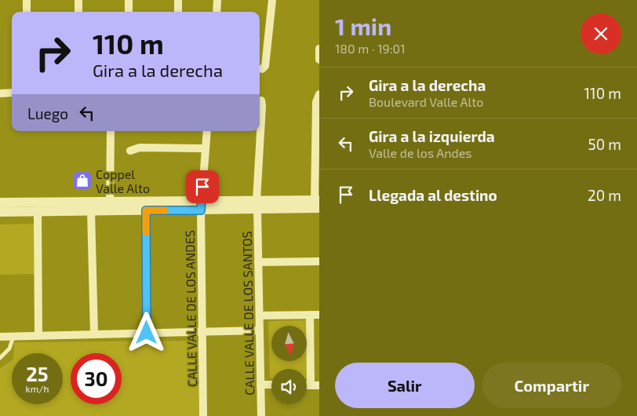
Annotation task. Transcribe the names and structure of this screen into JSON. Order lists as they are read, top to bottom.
{
  "streets": {
    "street": ["CALLE VALLE DE LOS ANDES", "CALLE VALLE DE LOS SANTOS"]
  },
  "places": {
    "shop": ["Coppel Valle Alto"]
  },
  "north": "bottom",
  "page": {
    "heading": ["1 min", "180 m · 19:01"],
    "turn": ["110 m", "Gira a la derecha"],
    "list": [
      {
        "name": "Gira a la derecha",
        "note": "Boulevard Valle Alto",
        "value": "110 m"
      },
      {
        "name": "Gira a la izquierda",
        "note": "Valle de los Andes",
        "value": "50 m"
      },
      {
        "name": "Llegada al destino",
        "value": "20 m"
      }
    ],
    "then": "Luego",
    "speed": "25 km/h",
    "limit": "30",
    "buttons": ["Salir", "Compartir"]
  }
}
